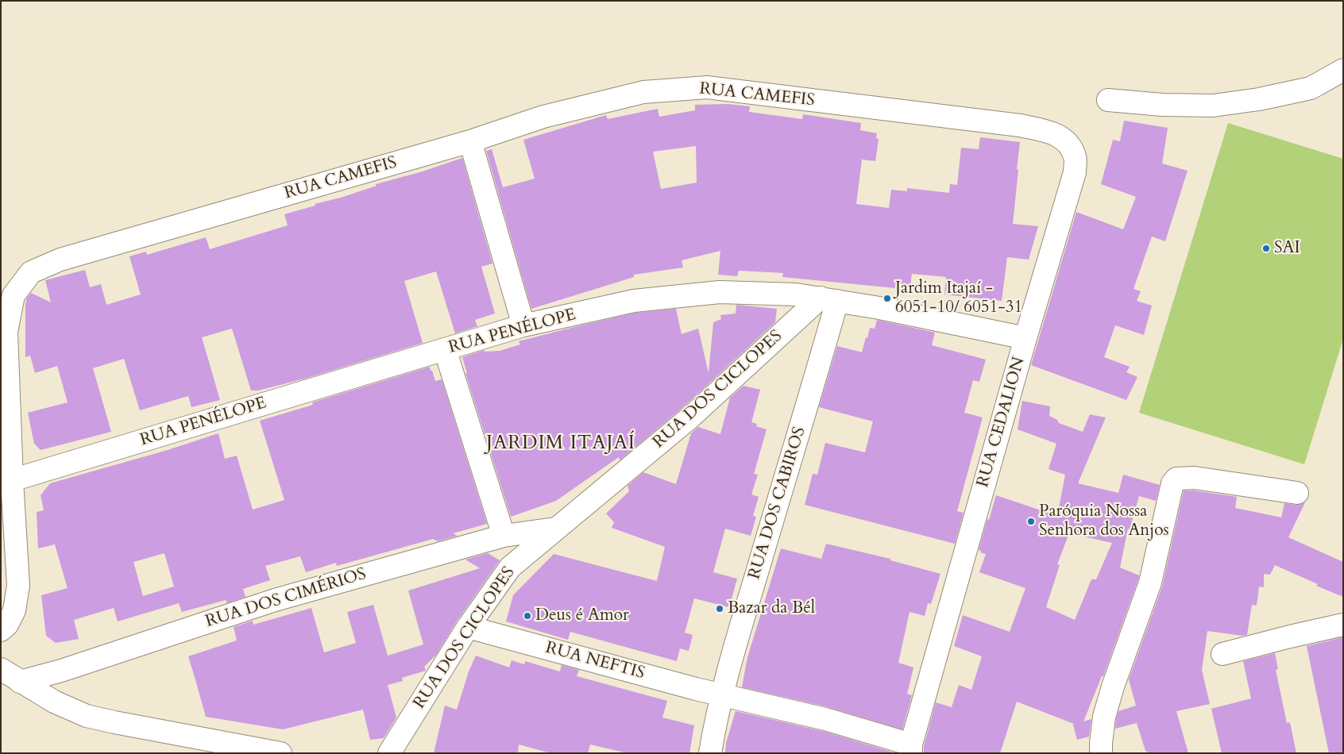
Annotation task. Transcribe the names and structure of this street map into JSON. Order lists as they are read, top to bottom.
{
  "streets": {
    "street": [
      "RUA CAMEFIS",
      "RUA PENÉLOPE",
      "RUA DOS CICLOPES",
      "RUA CEDALION",
      "RUA DOS CABIROS",
      "RUA DOS CIMÉRIOS",
      "RUA NEFTIS"
    ]
  },
  "crossings": [
    ["RUA CAMEFIS", "RUA PENÉLOPE"],
    ["RUA CAMEFIS", "RUA CEDALION"],
    ["RUA PENÉLOPE", "RUA DOS CICLOPES"],
    ["RUA PENÉLOPE", "RUA CEDALION"],
    ["RUA PENÉLOPE", "RUA DOS CABIROS"],
    ["RUA DOS CICLOPES", "RUA DOS CABIROS"],
    ["RUA DOS CICLOPES", "RUA DOS CIMÉRIOS"],
    ["RUA DOS CICLOPES", "RUA NEFTIS"],
    ["RUA CEDALION", "RUA NEFTIS"],
    ["RUA DOS CABIROS", "RUA NEFTIS"]
  ],
  "districts": ["JARDIM ITAJAÍ"],
  "places": [
    "SAI",
    "Jardim Itajaí - 6051-10/ 6051-31",
    "Paróquia Nossa Senhora dos Anjos",
    "Bazar da Bél",
    "Deus é Amor"
  ]
}
